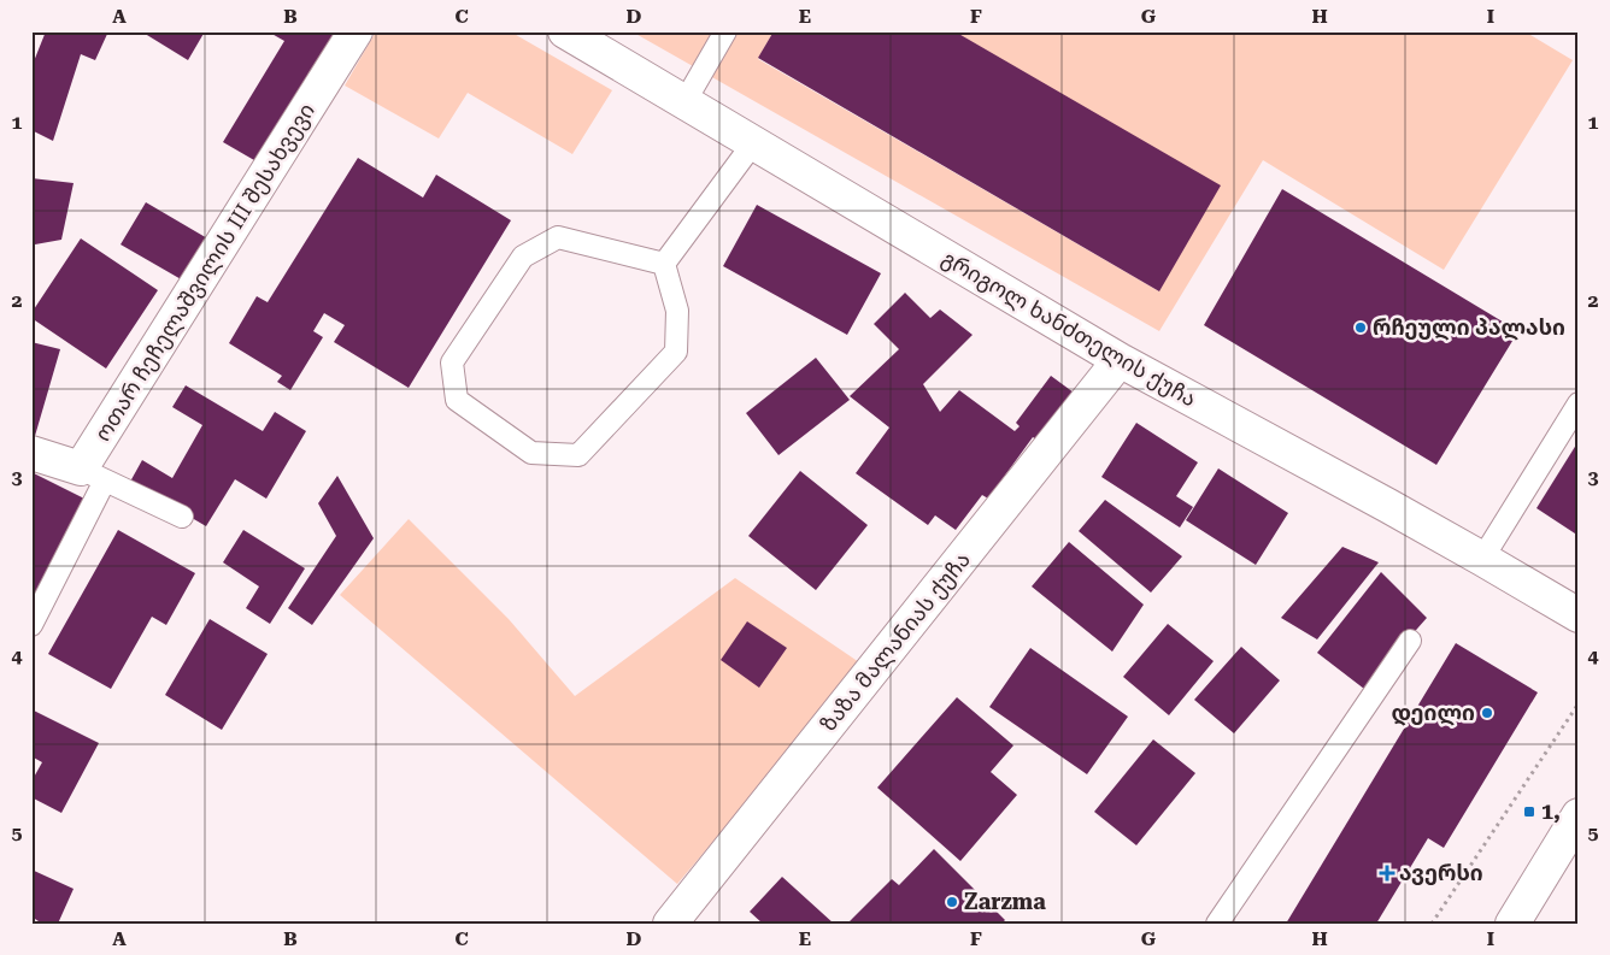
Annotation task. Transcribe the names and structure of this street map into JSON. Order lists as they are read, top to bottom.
{
  "streets": {
    "street": ["ოთარ ჩეჩელაშვილის III შესახვევი", "გრიგოლ ხანძთელის ქუჩა", "ზაზა მალანიას ქუჩა"]
  },
  "crossings": [
    ["გრიგოლ ხანძთელის ქუჩა", "ზაზა მალანიას ქუჩა"]
  ],
  "places": {
    "other": ["რჩეული პალასი", "დეილი", "Zarzma"],
    "transit": ["1,"],
    "health": ["ავერსი"]
  },
  "grid": {
    "columns": [
      "A",
      "B",
      "C",
      "D",
      "E",
      "F",
      "G",
      "H",
      "I"
    ],
    "rows": [
      "1",
      "2",
      "3",
      "4",
      "5"
    ]
  }
}
